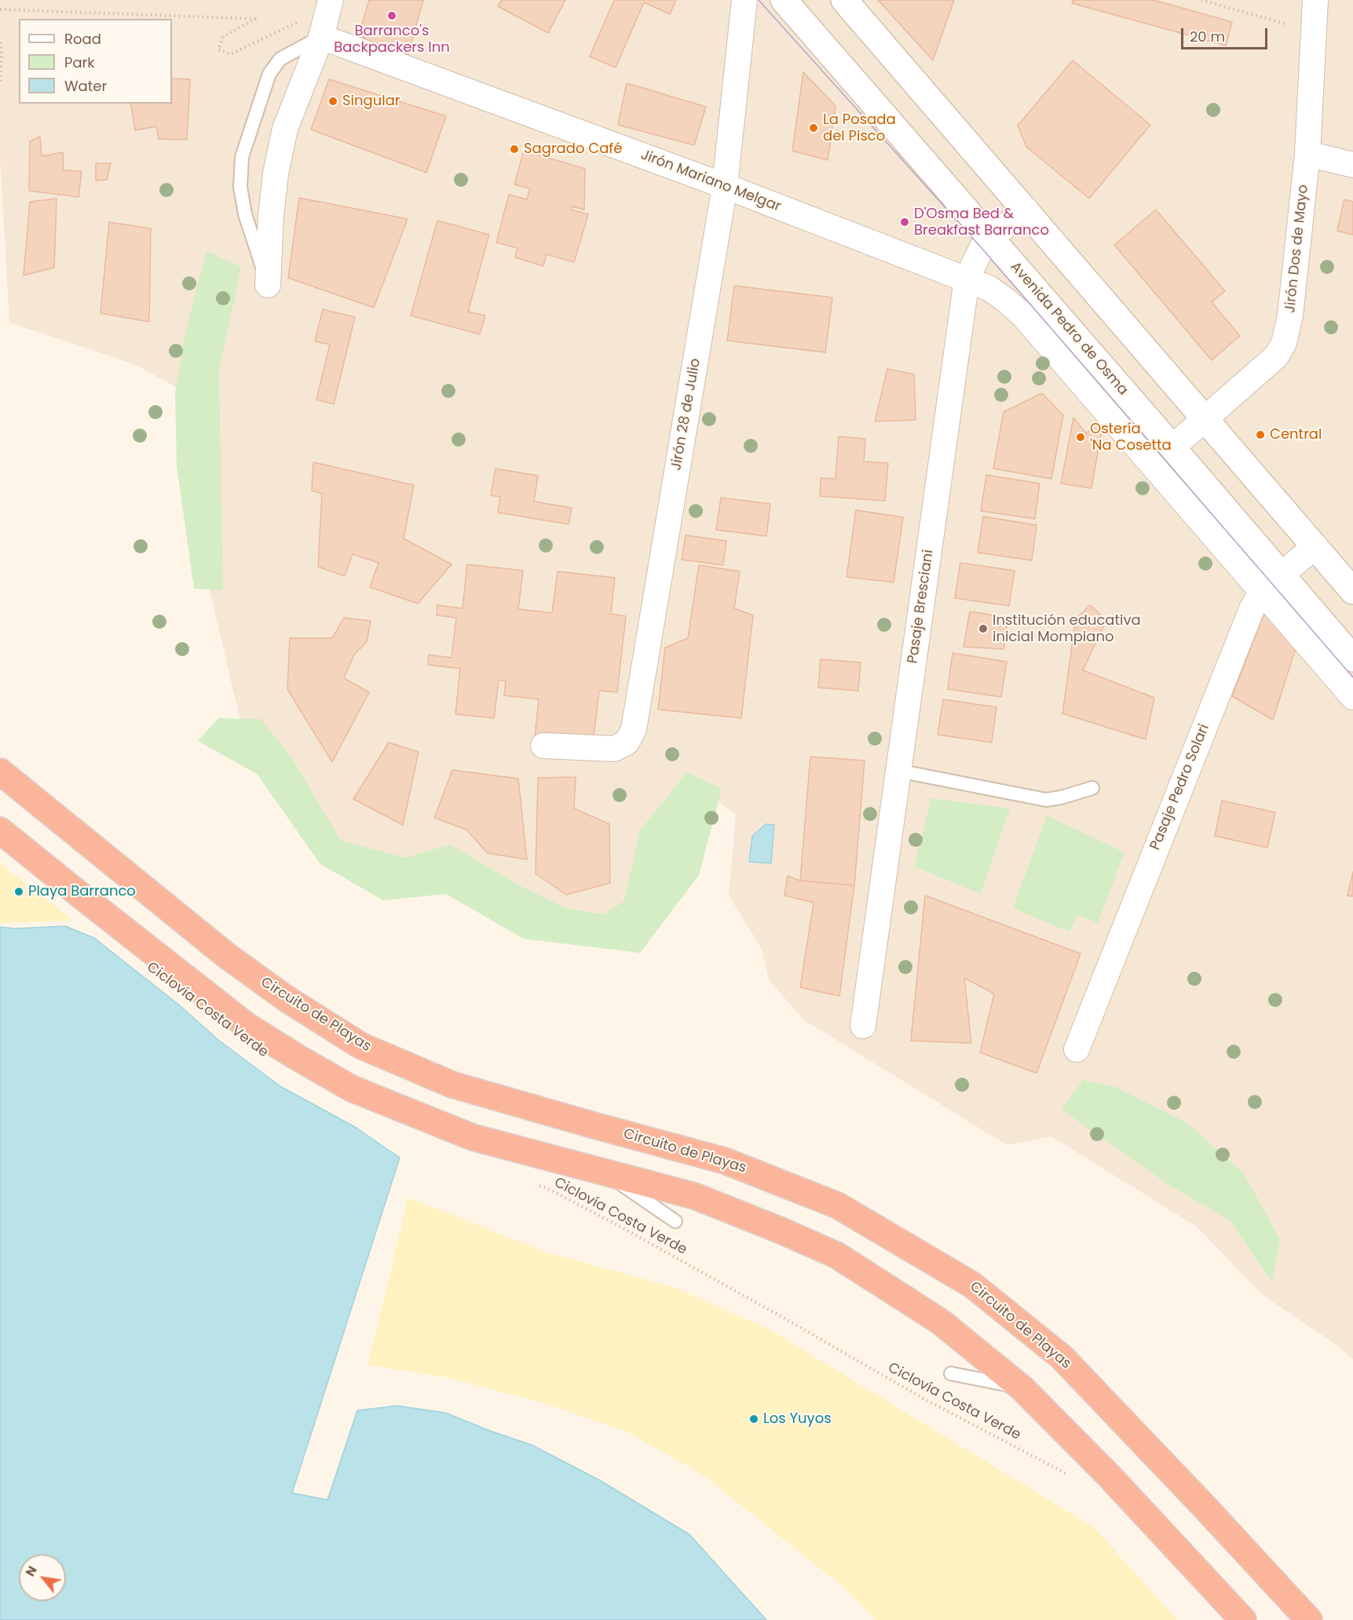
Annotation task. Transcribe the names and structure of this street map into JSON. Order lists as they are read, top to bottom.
{
  "streets": {
    "highway": ["Circuito de Playas"],
    "main road": ["Avenida Pedro de Osma"],
    "street": [
      "Jirón Mariano Melgar",
      "Jirón Dos de Mayo",
      "Jirón 28 de Julio",
      "Pasaje Bresciani",
      "Pasaje Pedro Solari"
    ],
    "path": ["Ciclovía Costa Verde"]
  },
  "crossings": [
    ["Jirón Mariano Melgar", "Avenida Pedro de Osma"],
    ["Jirón Mariano Melgar", "Jirón 28 de Julio"],
    ["Jirón Mariano Melgar", "Pasaje Bresciani"],
    ["Jirón Dos de Mayo", "Avenida Pedro de Osma"],
    ["Avenida Pedro de Osma", "Pasaje Bresciani"],
    ["Avenida Pedro de Osma", "Pasaje Pedro Solari"]
  ],
  "places": [
    "Barranco's Backpackers Inn",
    "Singular",
    "La Posada del Pisco",
    "Sagrado Café",
    "D'Osma Bed & Breakfast Barranco",
    "Central",
    "Ostería 'Na Cosetta",
    "Institución educativa inicial Mompiano",
    "Playa Barranco",
    "Los Yuyos"
  ],
  "legend": ["Road", "Park", "Water"],
  "scale_bar": "20 m",
  "north": "top left"
}
